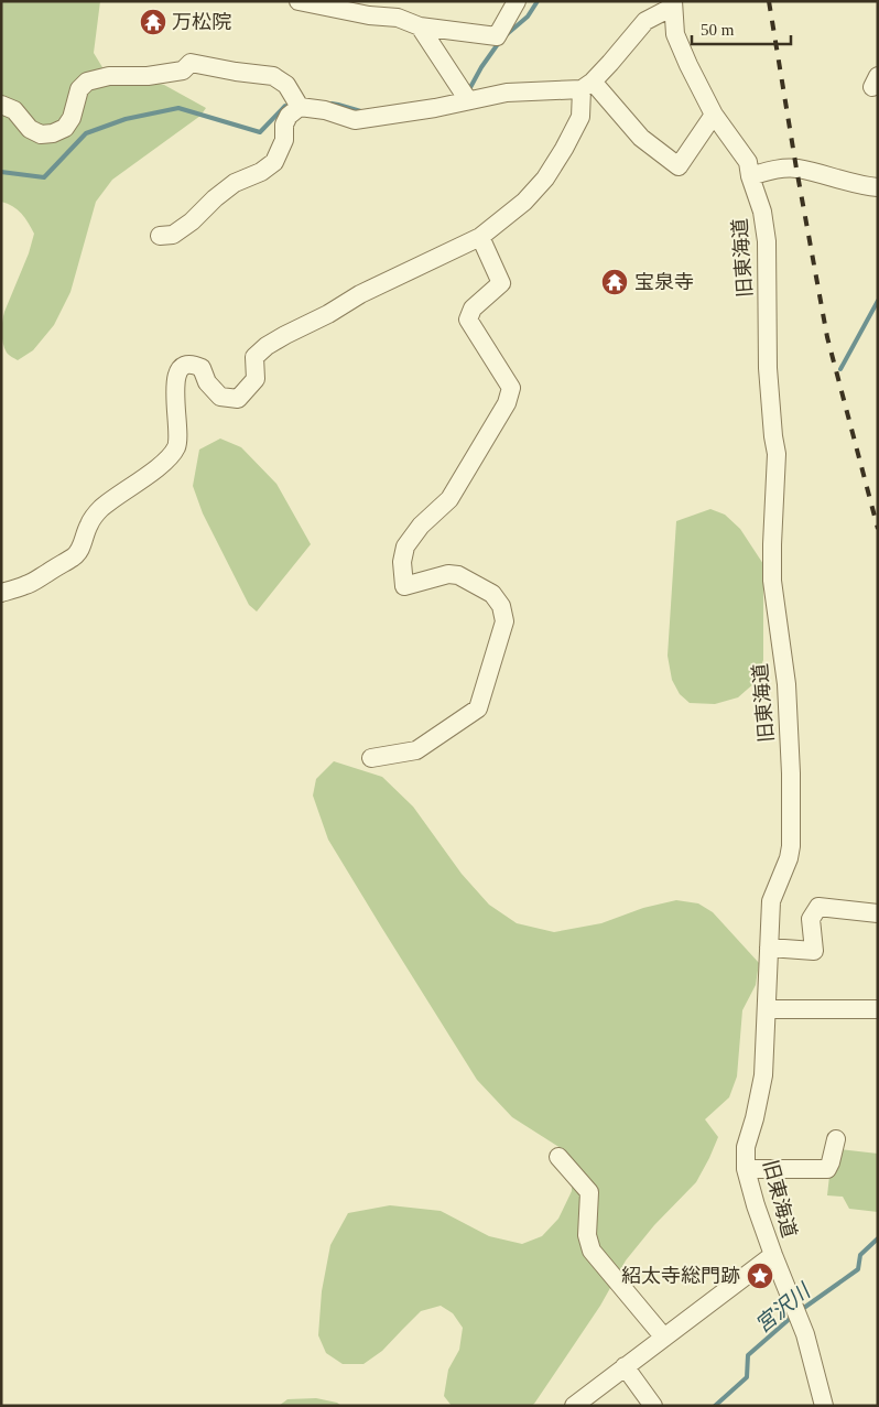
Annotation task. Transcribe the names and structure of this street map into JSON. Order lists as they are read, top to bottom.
{
  "streets": {
    "street": ["旧東海道"]
  },
  "water": ["宮沢川"],
  "places": {
    "temple": ["万松院", "宝泉寺"],
    "place": ["紹太寺総門跡"]
  },
  "scale_bar": "50 m"
}
